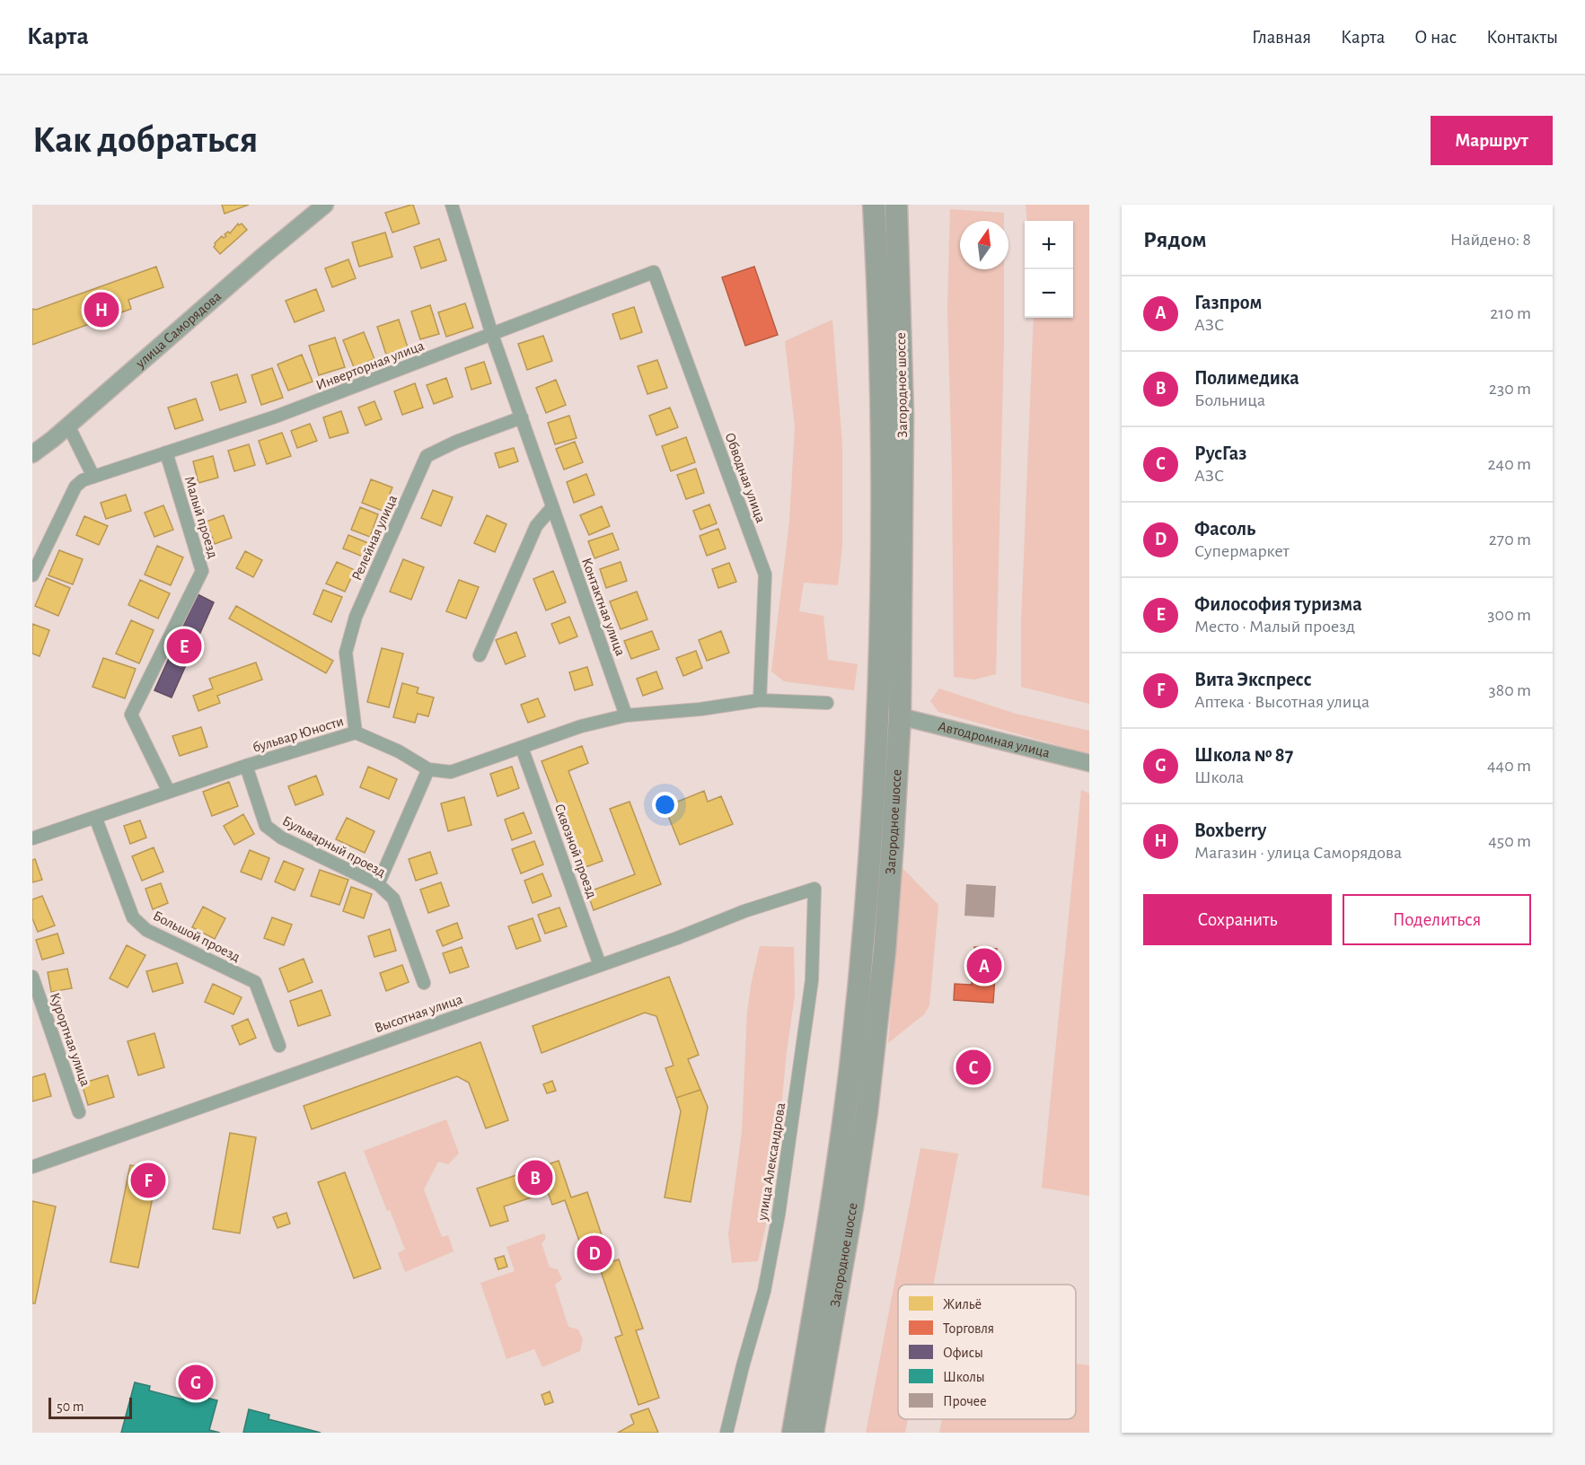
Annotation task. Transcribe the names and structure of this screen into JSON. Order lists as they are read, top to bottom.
{
  "streets": {
    "highway": ["Загородное шоссе"],
    "street": [
      "улица Саморядова",
      "Инверторная улица",
      "Обводная улица",
      "Малый проезд",
      "Релейная улица",
      "Контактная улица",
      "бульвар Юности",
      "Автодромная улица",
      "Бульварный проезд",
      "Сквозной проезд",
      "Большой проезд",
      "Высотная улица",
      "Курортная улица",
      "улица Александрова"
    ]
  },
  "crossings": [
    ["Инверторная улица", "Обводная улица"],
    ["Инверторная улица", "Малый проезд"],
    ["Инверторная улица", "Контактная улица"],
    ["Загородное шоссе", "Автодромная улица"],
    ["Обводная улица", "бульвар Юности"],
    ["Малый проезд", "бульвар Юности"],
    ["Релейная улица", "Контактная улица"],
    ["Релейная улица", "бульвар Юности"],
    ["Контактная улица", "бульвар Юности"],
    ["бульвар Юности", "Бульварный проезд"],
    ["бульвар Юности", "Сквозной проезд"],
    ["бульвар Юности", "Большой проезд"],
    ["Сквозной проезд", "Высотная улица"],
    ["Высотная улица", "улица Александрова"]
  ],
  "legend": [
    "Жильё",
    "Торговля",
    "Офисы",
    "Школы",
    "Прочее"
  ],
  "scale_bar": "50 m",
  "north": "top",
  "page": {
    "header": "Карта",
    "nav": [
      "Главная",
      "Карта",
      "О нас",
      "Контакты"
    ],
    "buttons": [
      "Маршрут",
      ["Сохранить", "Поделиться"]
    ],
    "title": "Как добраться",
    "heading": ["Рядом", "Найдено: 8"],
    "map_buttons": ["+", "−"],
    "list": [
      {
        "mark": "A",
        "name": "Газпром",
        "note": "АЗС",
        "value": "210 m"
      },
      {
        "mark": "B",
        "name": "Полимедика",
        "note": "Больница",
        "value": "230 m"
      },
      {
        "mark": "C",
        "name": "РусГаз",
        "note": "АЗС",
        "value": "240 m"
      },
      {
        "mark": "D",
        "name": "Фасоль",
        "note": "Супермаркет",
        "value": "270 m"
      },
      {
        "mark": "E",
        "name": "Философия туризма",
        "note": "Место · Малый проезд",
        "value": "300 m"
      },
      {
        "mark": "F",
        "name": "Вита Экспресс",
        "note": "Аптека · Высотная улица",
        "value": "380 m"
      },
      {
        "mark": "G",
        "name": "Школа № 87",
        "note": "Школа",
        "value": "440 m"
      },
      {
        "mark": "H",
        "name": "Boxberry",
        "note": "Магазин · улица Саморядова",
        "value": "450 m"
      }
    ],
    "pins": [
      "H",
      "E",
      "A",
      "C",
      "B",
      "F",
      "D",
      "G"
    ],
    "scale": "50 m"
  }
}
